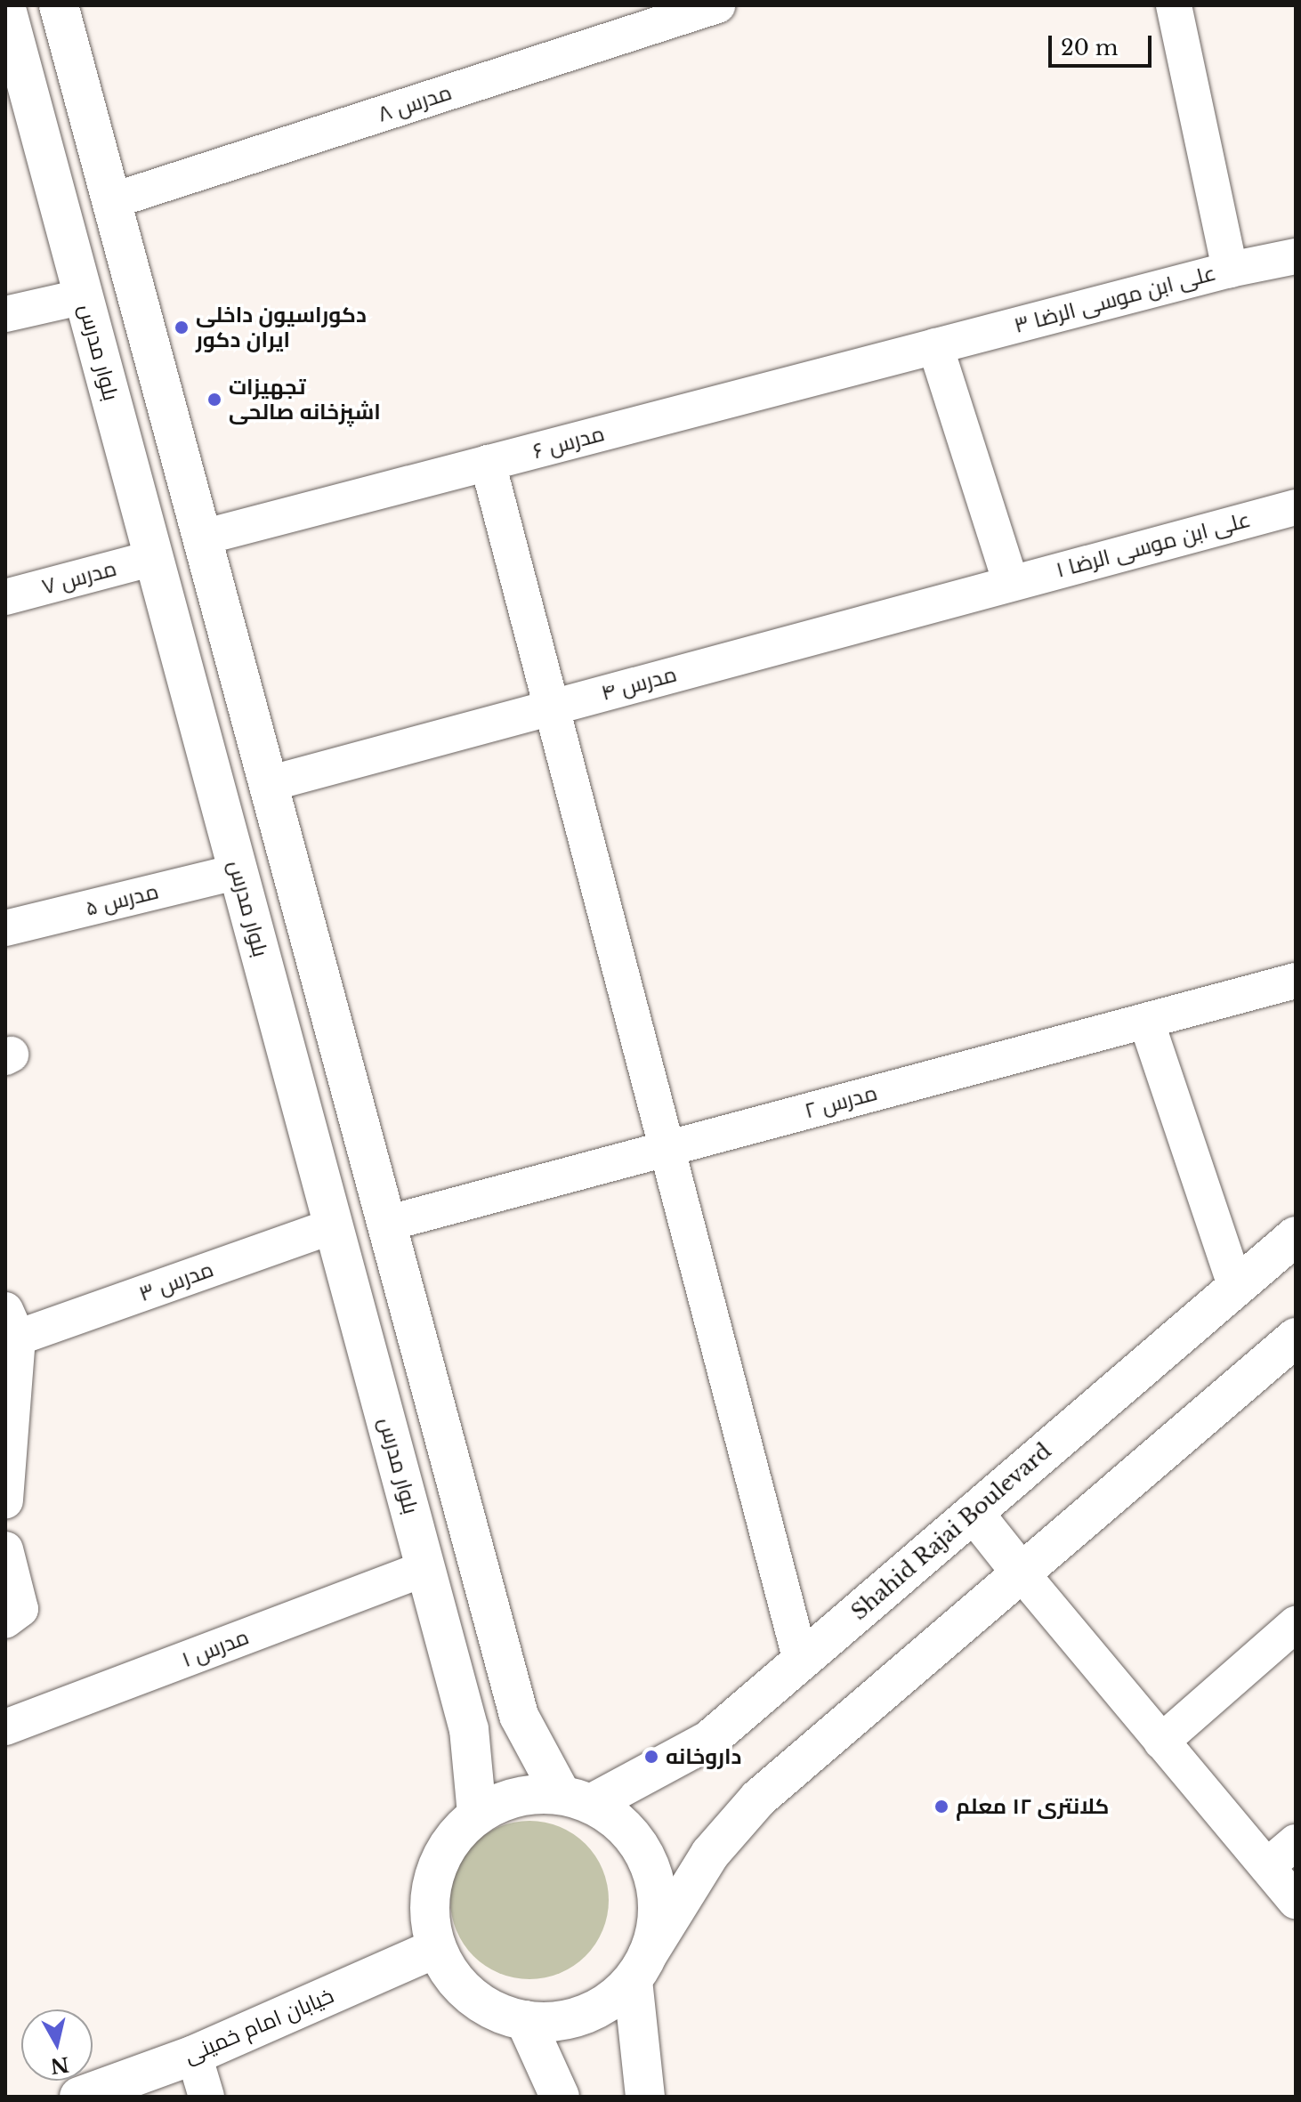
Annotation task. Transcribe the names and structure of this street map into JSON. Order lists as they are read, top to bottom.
{
  "streets": {
    "street": [
      "مدرس ۸",
      "علی ابن موسی الرضا ۳",
      "بلوار مدرس",
      "مدرس ۶",
      "علی ابن موسی الرضا ۱",
      "مدرس ۷",
      "مدرس ۴",
      "مدرس ۵",
      "مدرس ۲",
      "مدرس ۳",
      "Shahid Rajai Boulevard",
      "مدرس ۱",
      "خیابان امام خمینی"
    ]
  },
  "crossings": [
    ["علی ابن موسی الرضا ۳", "مدرس ۶"],
    ["بلوار مدرس", "مدرس ۷"],
    ["بلوار مدرس", "مدرس ۵"],
    ["بلوار مدرس", "مدرس ۳"],
    ["بلوار مدرس", "Shahid Rajai Boulevard"],
    ["بلوار مدرس", "مدرس ۱"],
    ["بلوار مدرس", "خیابان امام خمینی"],
    ["علی ابن موسی الرضا ۱", "مدرس ۴"],
    ["Shahid Rajai Boulevard", "خیابان امام خمینی"]
  ],
  "places": [
    "دکوراسیون داخلی ایران دکور",
    "تجهیزات اشپزخانه صالحی",
    "داروخانه",
    "کلانتری ۱۲ معلم"
  ],
  "scale_bar": "20 m",
  "north": "bottom"
}
